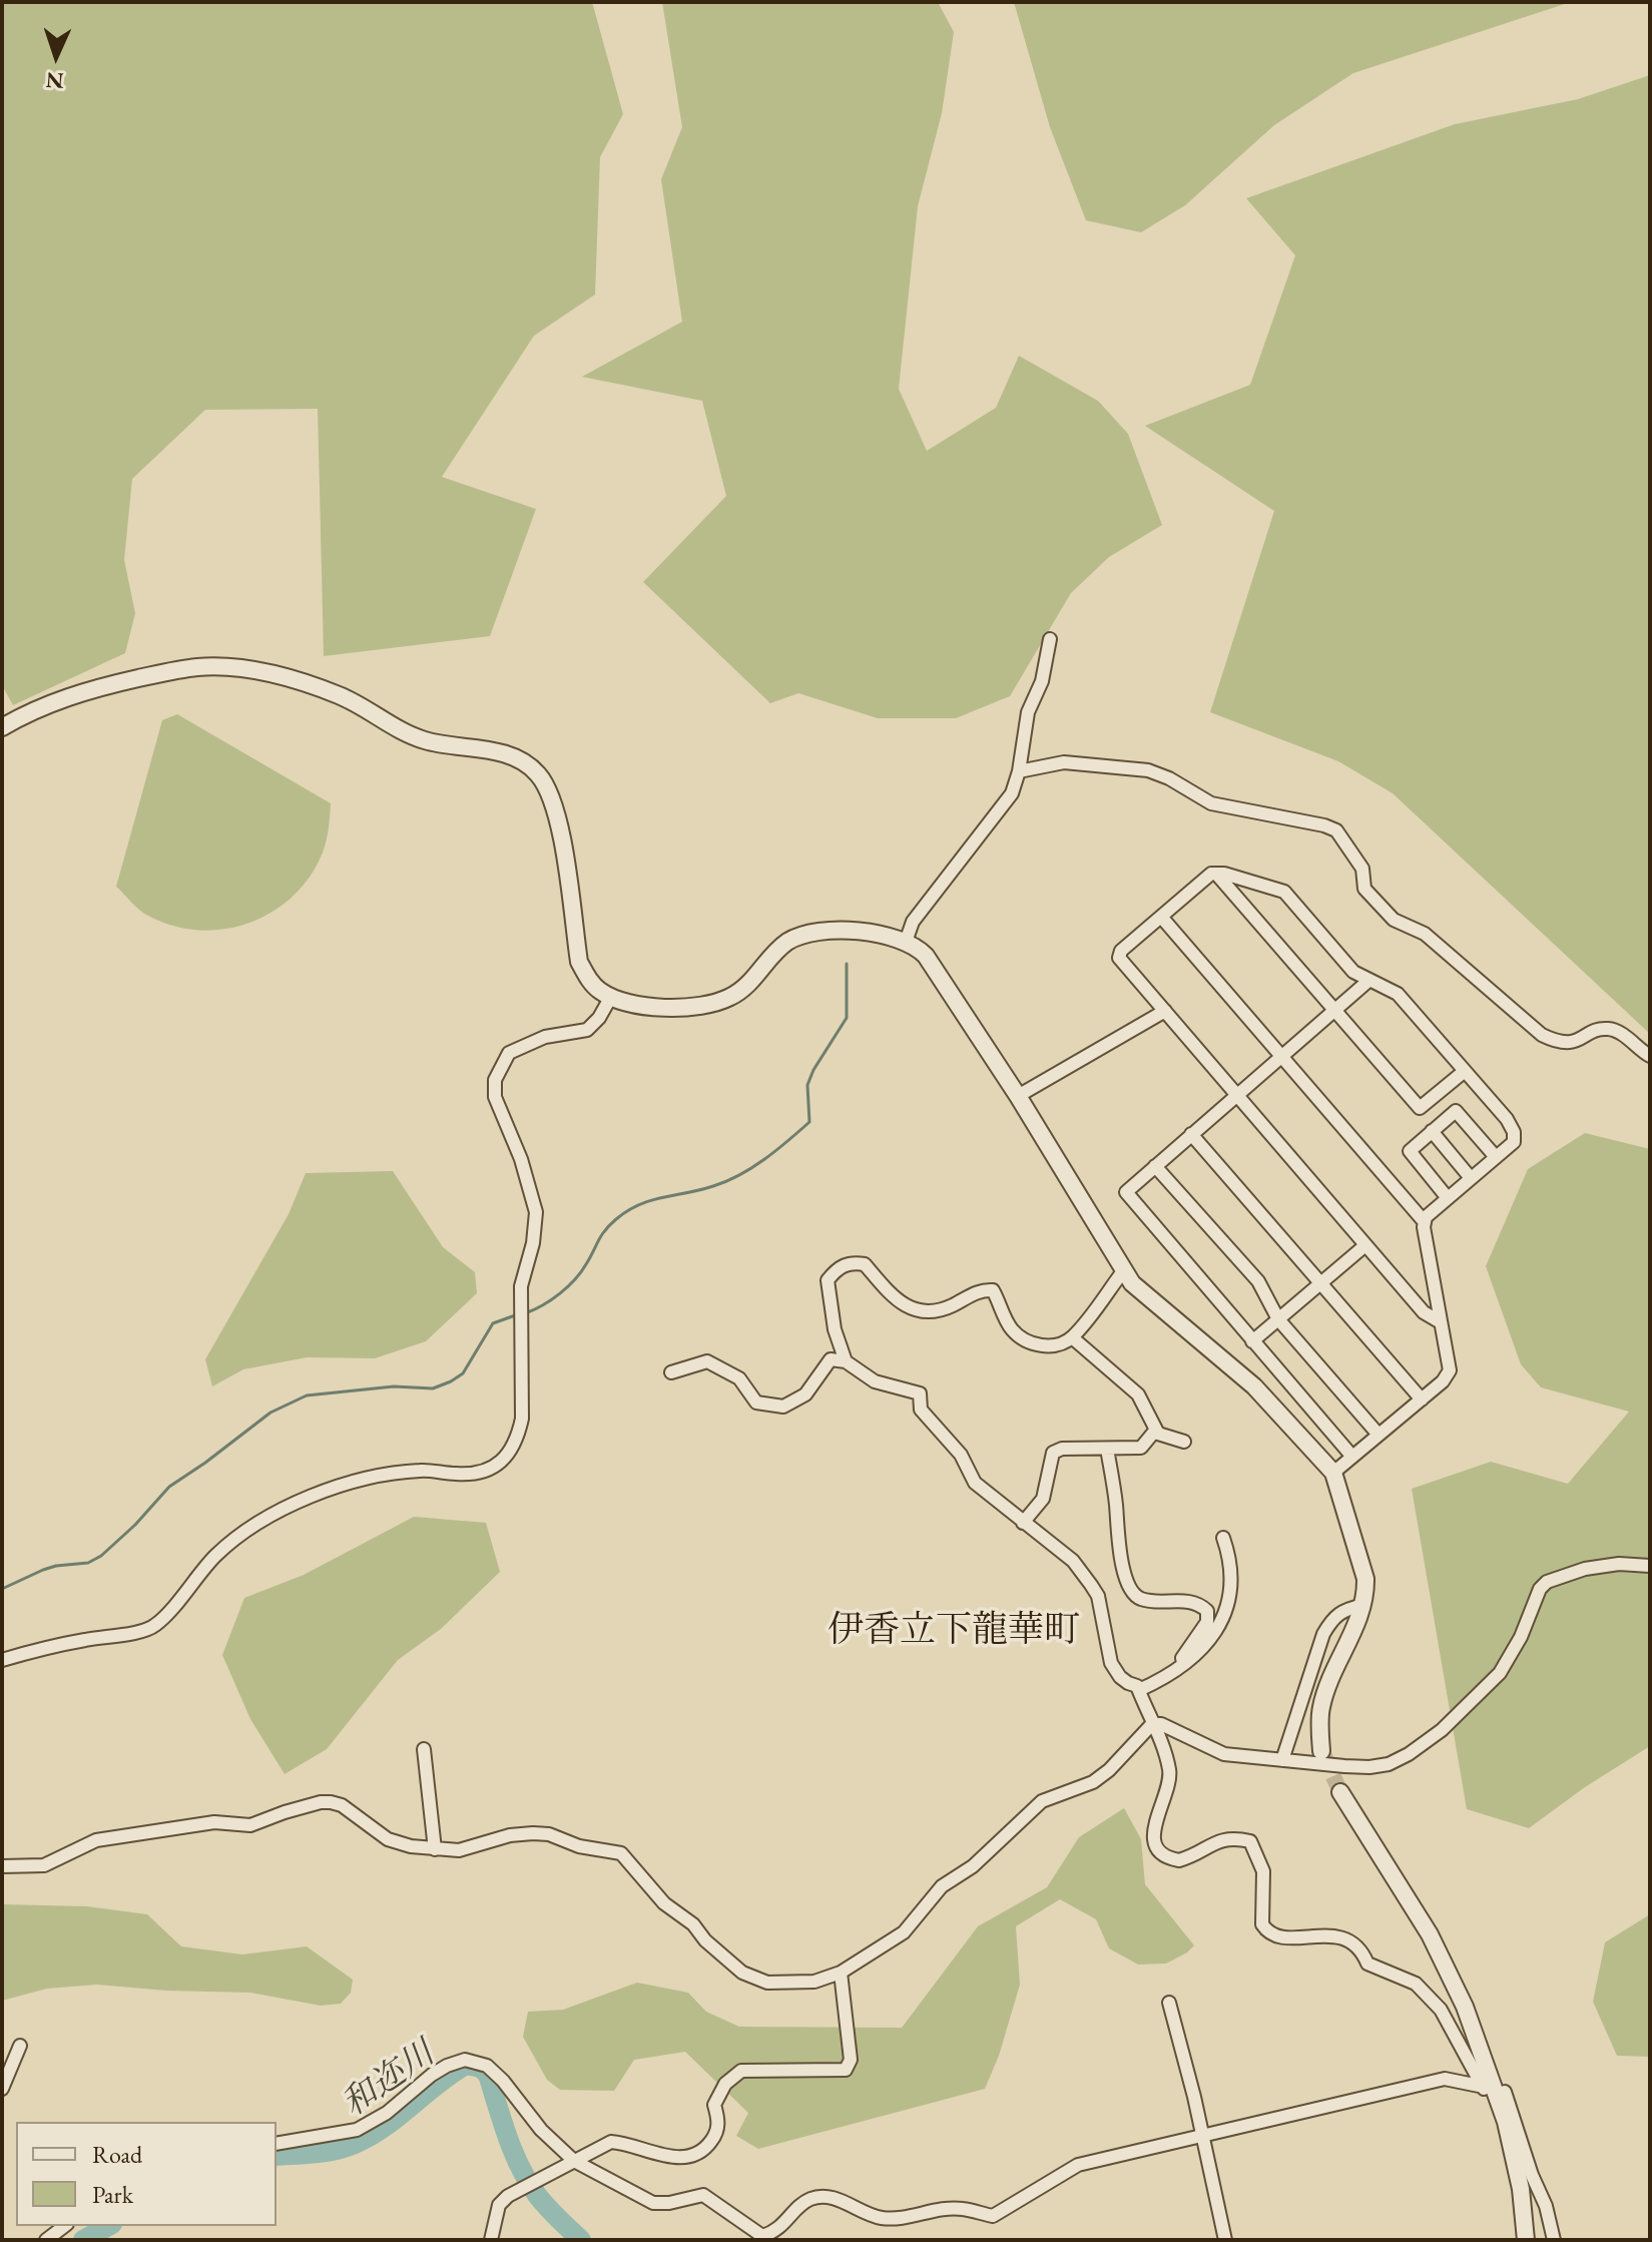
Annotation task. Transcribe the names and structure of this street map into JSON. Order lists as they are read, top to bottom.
{
  "districts": ["伊香立下龍華町"],
  "water": ["和迩川"],
  "legend": ["Road", "Park"],
  "north": "bottom"
}
